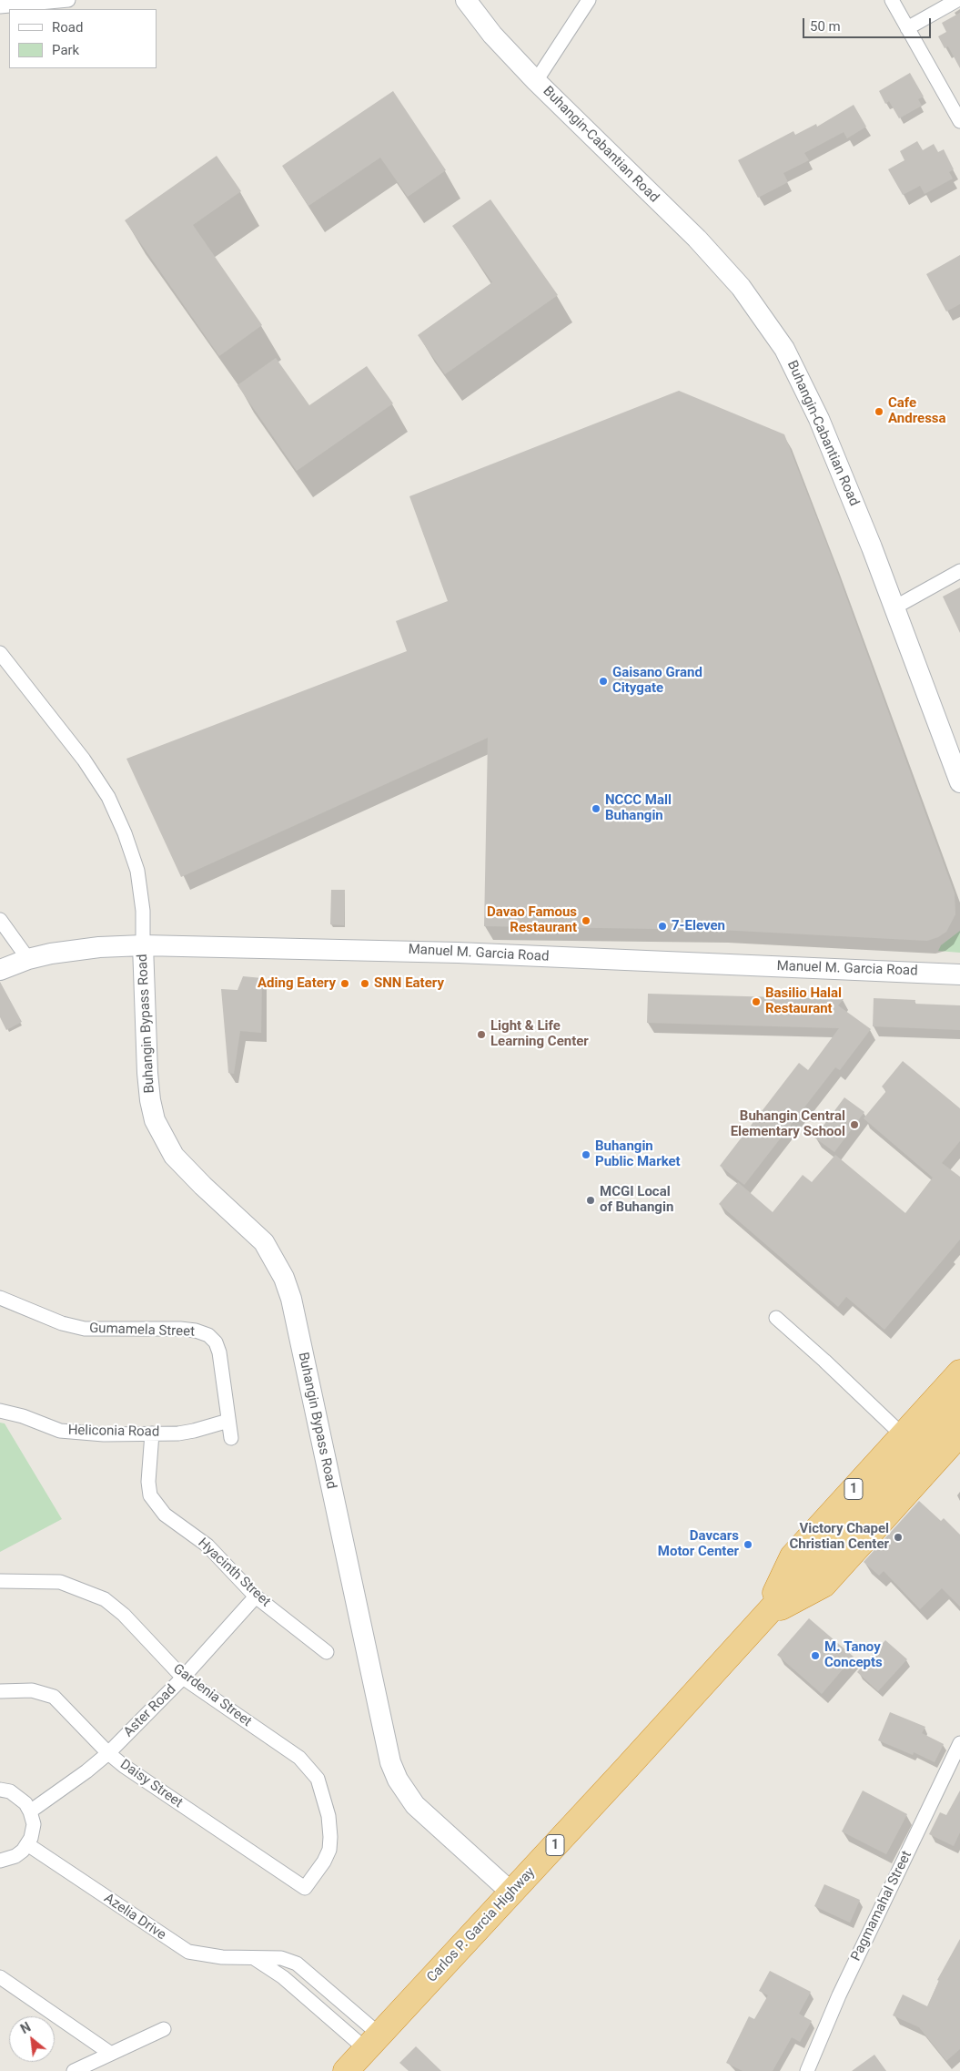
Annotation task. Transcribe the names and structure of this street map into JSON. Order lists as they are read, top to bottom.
{
  "streets": {
    "highway": ["1", "Carlos P. Garcia Highway"],
    "main road": ["Buhangin-Cabantian Road", "Manuel M. Garcia Road", "Buhangin Bypass Road"],
    "street": [
      "Gumamela Street",
      "Heliconia Road",
      "Hyacinth Street",
      "Gardenia Street",
      "Aster Road",
      "Daisy Street",
      "Pagmamahal Street",
      "Azelia Drive"
    ]
  },
  "crossings": [
    ["Manuel M. Garcia Road", "Buhangin Bypass Road"],
    ["Buhangin Bypass Road", "Carlos P. Garcia Highway"],
    ["Gumamela Street", "Heliconia Road"],
    ["Heliconia Road", "Hyacinth Street"],
    ["Hyacinth Street", "Aster Road"],
    ["Gardenia Street", "Aster Road"],
    ["Gardenia Street", "Daisy Street"],
    ["Aster Road", "Daisy Street"],
    ["Azelia Drive", "Carlos P. Garcia Highway"]
  ],
  "places": [
    "Cafe Andressa",
    "Gaisano Grand Citygate",
    "NCCC Mall Buhangin",
    "Davao Famous Restaurant",
    "7-Eleven",
    "Ading Eatery",
    "SNN Eatery",
    "Basilio Halal Restaurant",
    "Light & Life Learning Center",
    "Buhangin Central Elementary School",
    "Buhangin Public Market",
    "MCGI Local of Buhangin",
    "Victory Chapel Christian Center",
    "Davcars Motor Center",
    "M. Tanoy Concepts"
  ],
  "legend": ["Road", "Park"],
  "scale_bar": "50 m",
  "north": "top left"
}
